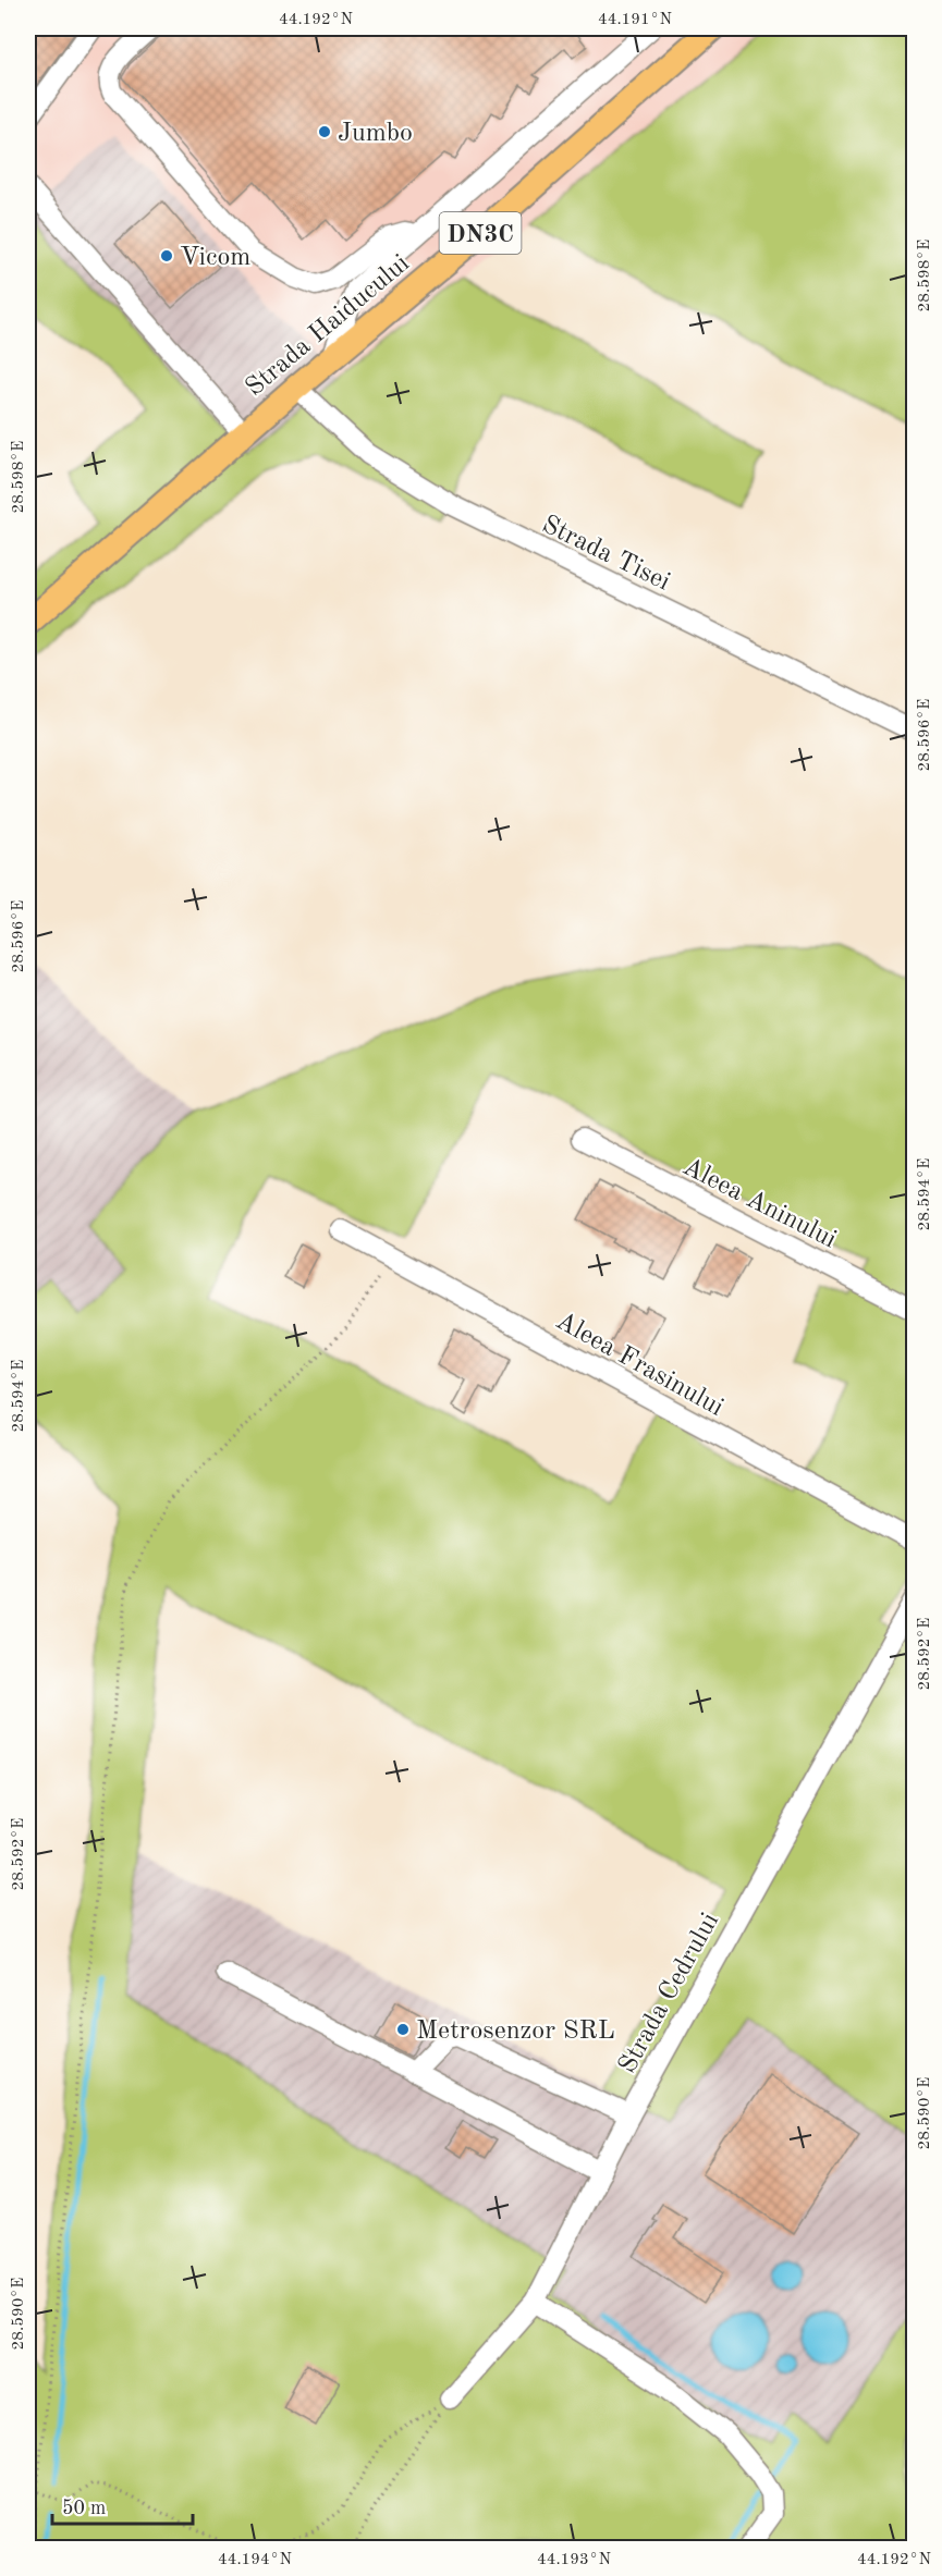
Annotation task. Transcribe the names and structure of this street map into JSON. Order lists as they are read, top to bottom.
{
  "streets": {
    "main road": ["DN3C", "Strada Haiducului"],
    "lane": [
      "Strada Tisei",
      "Aleea Aninului",
      "Aleea Frasinului",
      "Strada Cedrului"
    ]
  },
  "crossings": [
    ["DN3C", "Strada Haiducului"],
    ["Strada Haiducului", "Strada Tisei"]
  ],
  "places": ["Jumbo", "Vicom", "Metrosenzor SRL"],
  "scale_bar": "50 m",
  "coordinates": [
    "44.192°N",
    "44.191°N",
    "28.598°E",
    "28.596°E",
    "28.594°E",
    "28.592°E",
    "28.590°E",
    "44.194°N",
    "44.193°N"
  ]
}
